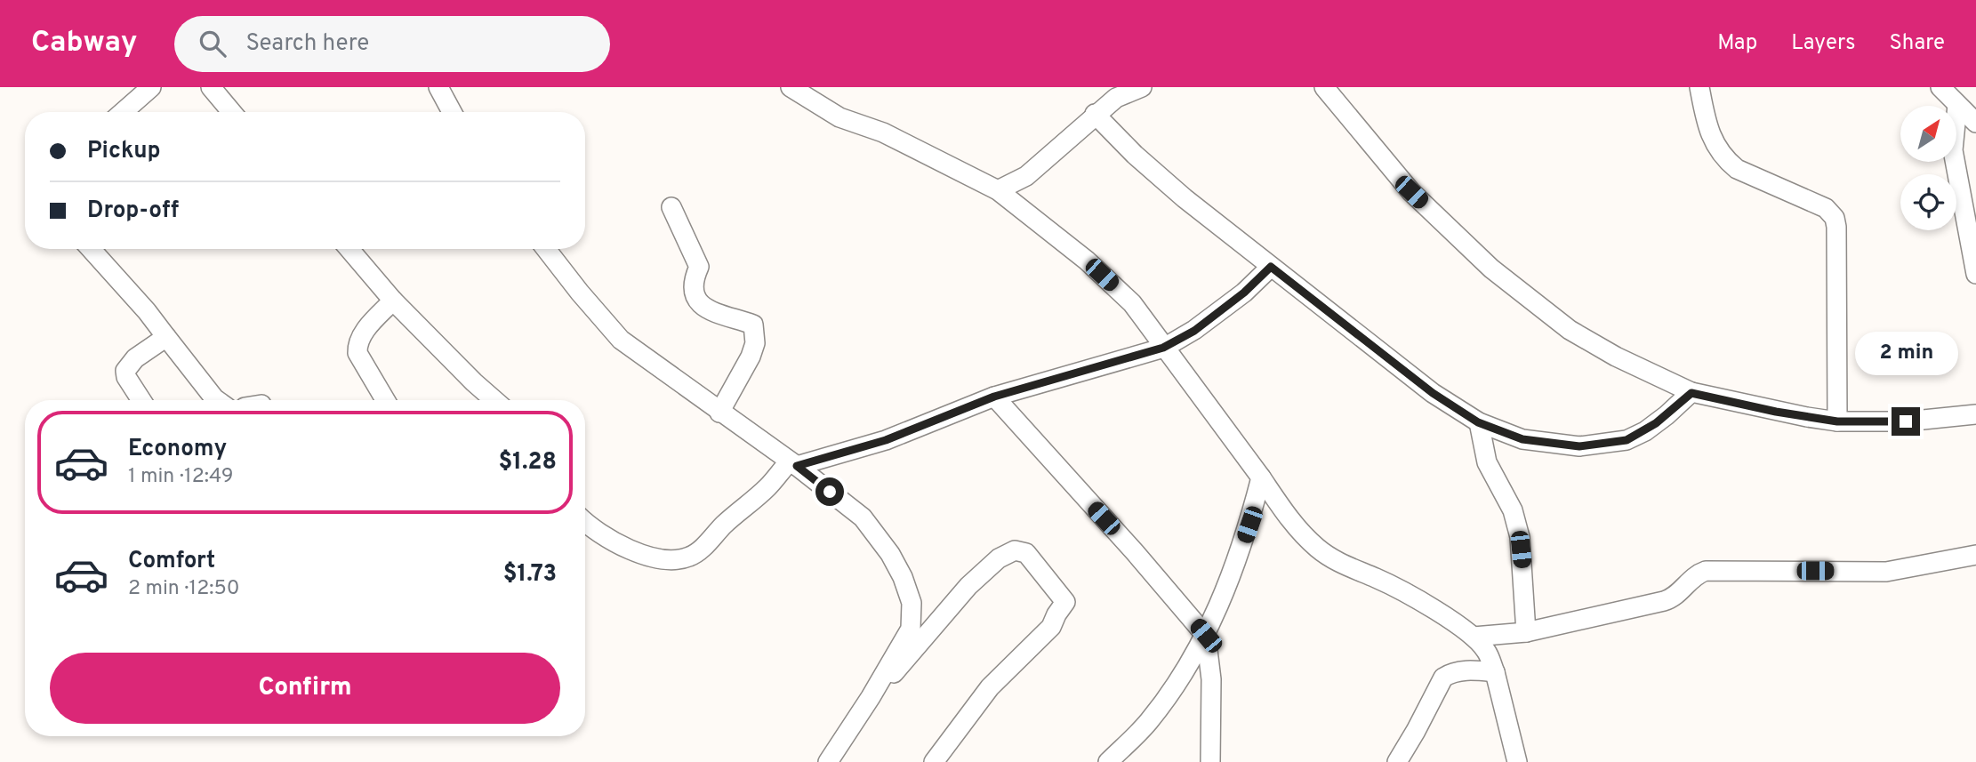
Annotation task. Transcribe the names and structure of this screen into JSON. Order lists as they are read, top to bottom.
{
  "north": "top right",
  "page": {
    "header": "Cabway",
    "search": "Search here",
    "nav": ["Map", "Layers", "Share"],
    "banner": ["Pickup", "Drop-off"],
    "bubble": "2 min",
    "list": [
      {
        "name": "Economy",
        "note": "1 min · 12:49",
        "value": "$1.28"
      },
      {
        "name": "Comfort",
        "note": "2 min · 12:50",
        "value": "$1.73"
      }
    ],
    "buttons": "Confirm"
  }
}
